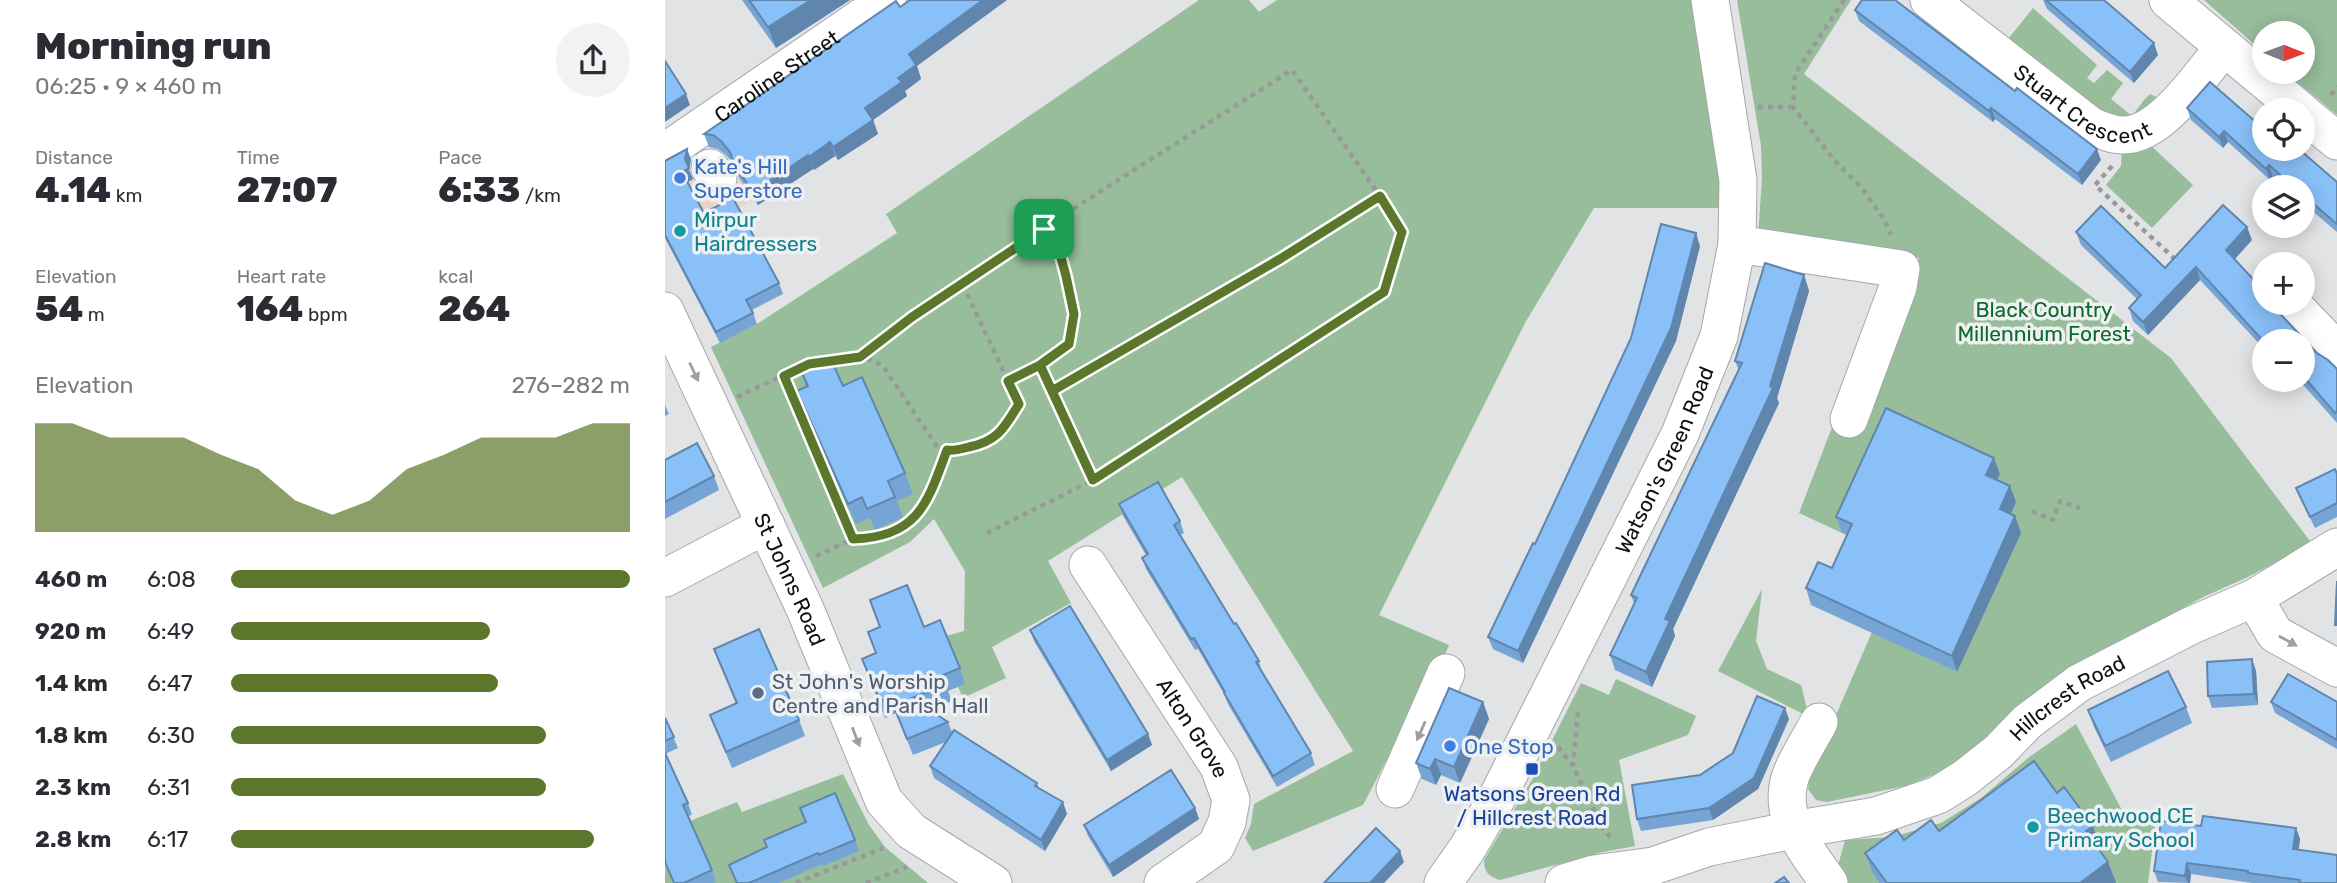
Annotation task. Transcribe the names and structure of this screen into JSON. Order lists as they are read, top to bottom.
{
  "streets": {
    "street": [
      "Caroline Street",
      "Stuart Crescent",
      "Watson's Green Road",
      "St Johns Road",
      "Hillcrest Road",
      "Alton Grove"
    ]
  },
  "one_way": ["St Johns Road"],
  "parks": ["Black Country Millennium Forest"],
  "places": {
    "other": [
      "Kate's Hill Superstore",
      "Mirpur Hairdressers",
      "St John's Worship Centre and Parish Hall",
      "One Stop",
      "Beechwood CE Primary School"
    ],
    "transit": ["Watsons Green Rd / Hillcrest Road"]
  },
  "north": "right",
  "page": {
    "heading": ["Morning run", "06:25 · 9 × 460 m"],
    "map_buttons": ["+", "−"],
    "stats": [
      ["Distance", "4.14 km"],
      ["Time", "27:07"],
      ["Pace", "6:33 /km"],
      ["Elevation", "54 m"],
      ["Heart rate", "164 bpm"],
      ["kcal", "264"]
    ],
    "chart": ["Elevation", "276–282 m"],
    "list": [
      {
        "name": "460 m",
        "note": "6:08"
      },
      {
        "name": "920 m",
        "note": "6:49"
      },
      {
        "name": "1.4 km",
        "note": "6:47"
      },
      {
        "name": "1.8 km",
        "note": "6:30"
      },
      {
        "name": "2.3 km",
        "note": "6:31"
      },
      {
        "name": "2.8 km",
        "note": "6:17"
      }
    ]
  }
}
